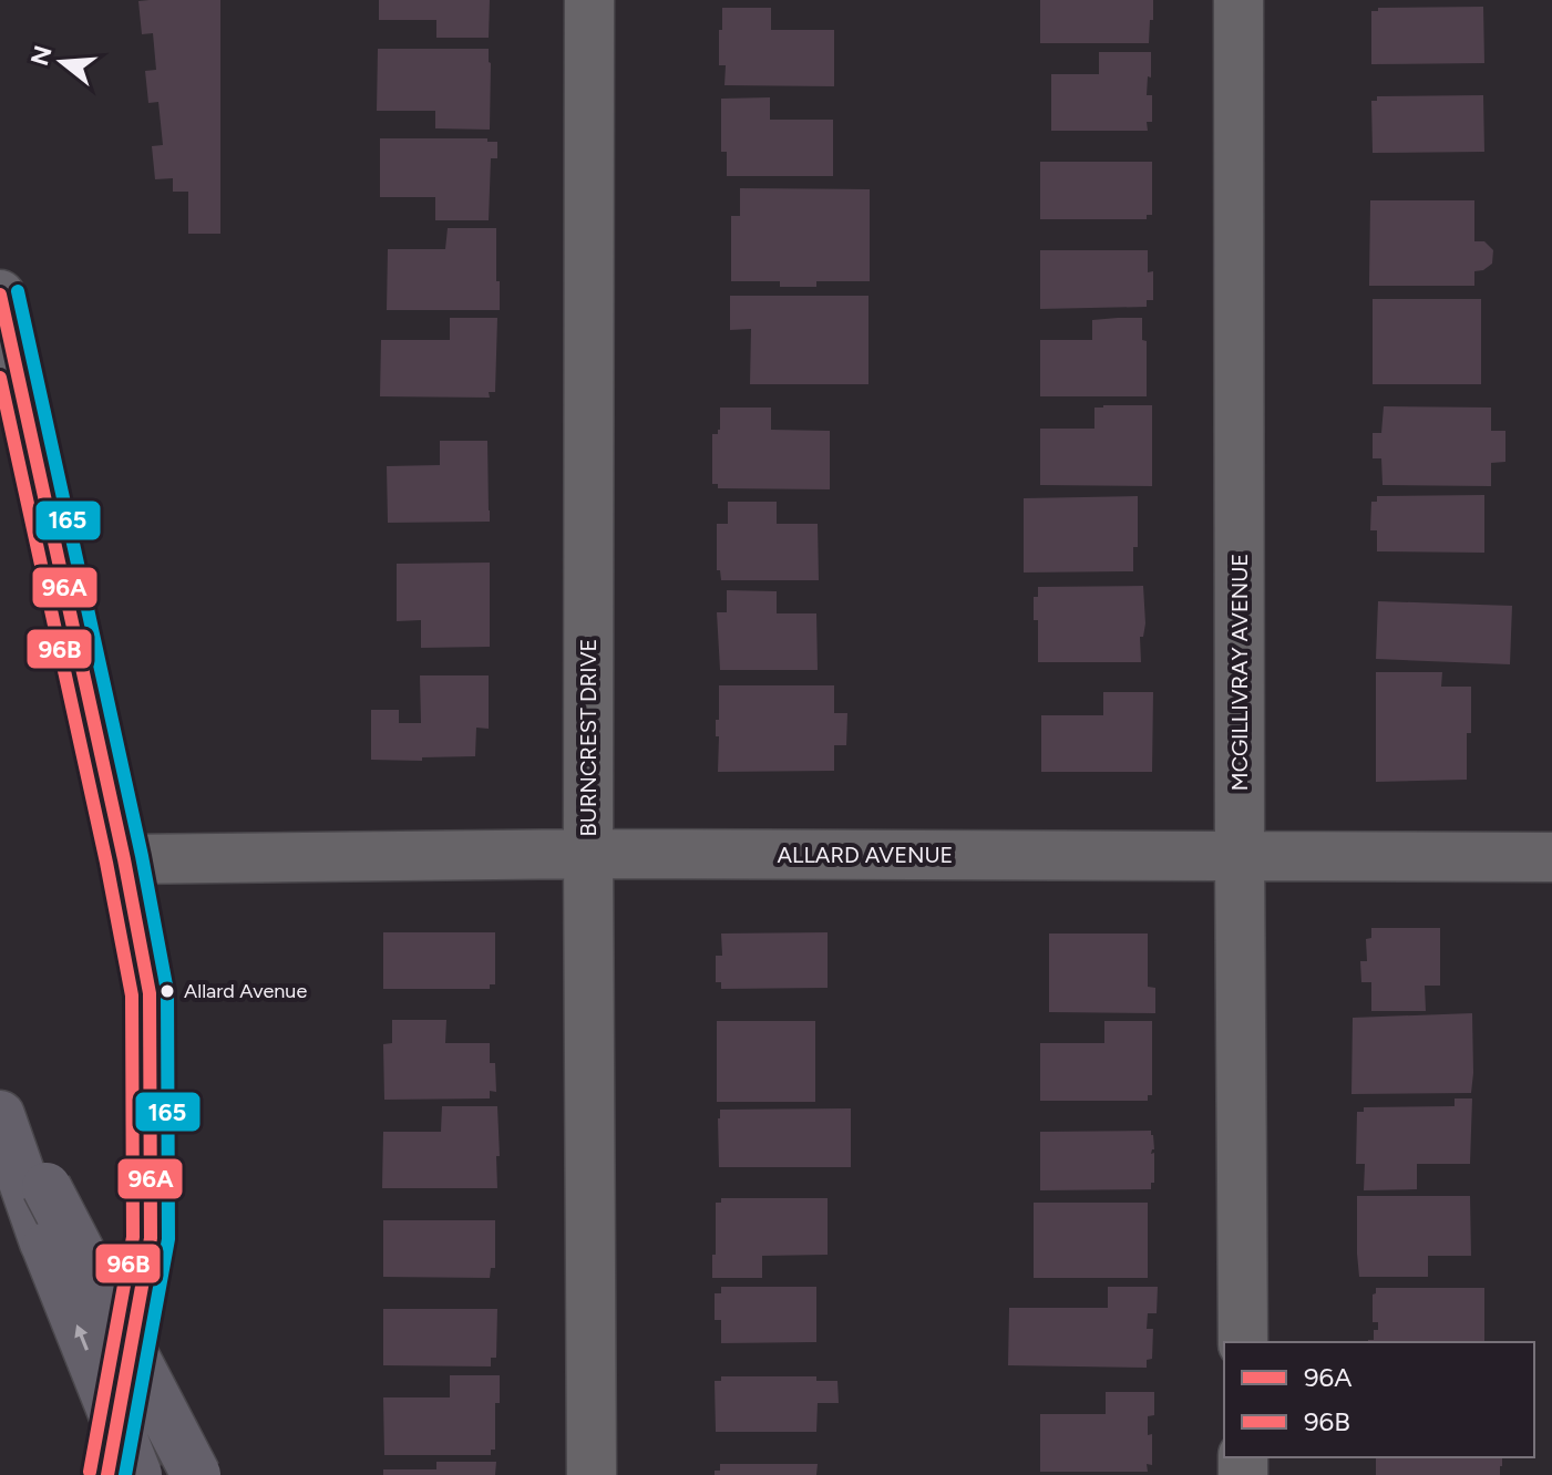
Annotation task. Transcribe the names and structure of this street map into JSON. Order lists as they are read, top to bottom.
{
  "streets": {
    "street": ["MCGILLIVRAY AVENUE", "BURNCREST DRIVE", "ALLARD AVENUE"]
  },
  "crossings": [
    ["MCGILLIVRAY AVENUE", "ALLARD AVENUE"],
    ["BURNCREST DRIVE", "ALLARD AVENUE"]
  ],
  "places": ["Allard Avenue"],
  "lines": ["transit line 165", "transit line 96A", "transit line 96B"],
  "legend": ["96A", "96B"],
  "north": "left"
}
